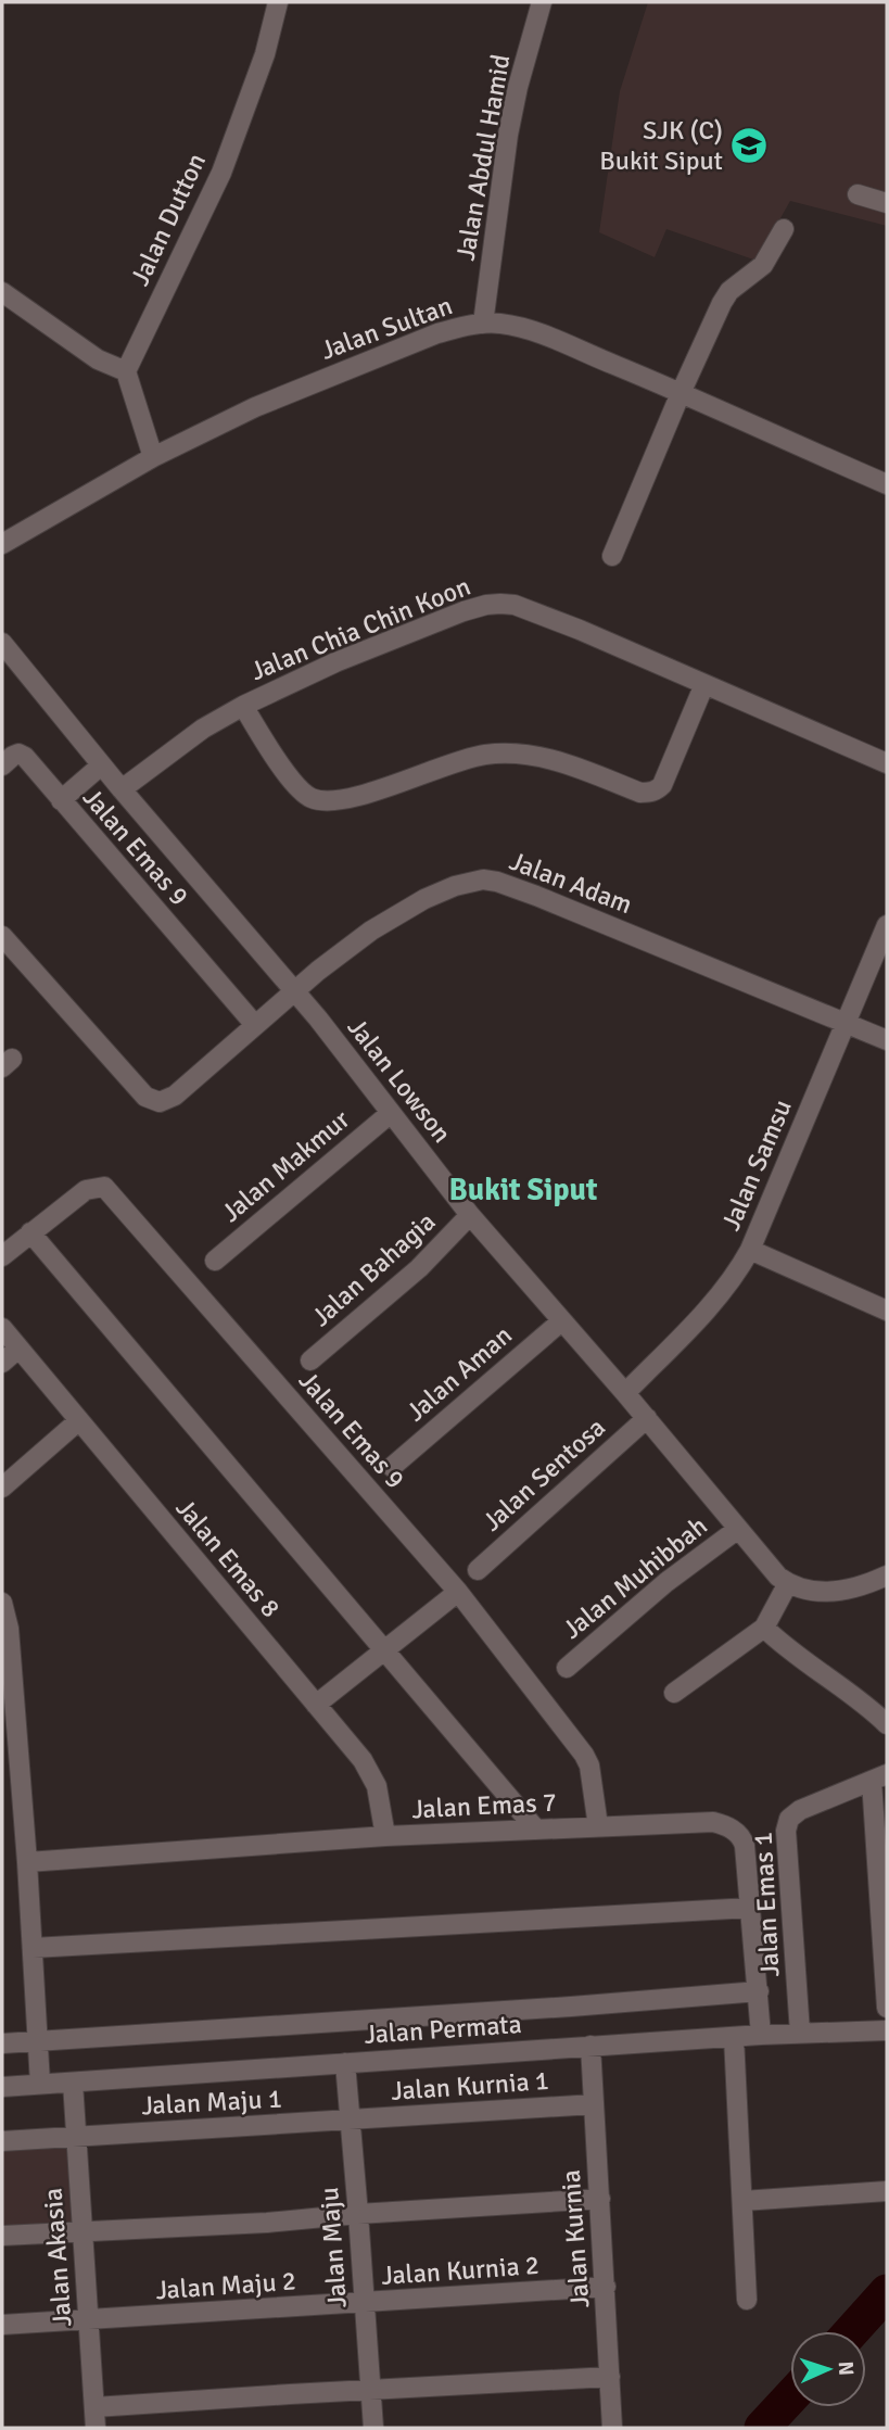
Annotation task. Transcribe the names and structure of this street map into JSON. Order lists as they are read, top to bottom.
{
  "streets": {
    "street": [
      "Jalan Abdul Hamid",
      "Jalan Dutton",
      "Jalan Sultan",
      "Jalan Chia Chin Koon",
      "Jalan Emas 9",
      "Jalan Adam",
      "Jalan Lowson",
      "Jalan Samsu",
      "Jalan Makmur",
      "Jalan Bahagia",
      "Jalan Aman",
      "Jalan Sentosa",
      "Jalan Emas 8",
      "Jalan Muhibbah",
      "Jalan Emas 7",
      "Jalan Emas 1",
      "Jalan Permata",
      "Jalan Kurnia 1",
      "Jalan Maju 1",
      "Jalan Kurnia",
      "Jalan Maju",
      "Jalan Akasia",
      "Jalan Kurnia 2",
      "Jalan Maju 2"
    ]
  },
  "crossings": [
    ["Jalan Abdul Hamid", "Jalan Sultan"],
    ["Jalan Chia Chin Koon", "Jalan Lowson"],
    ["Jalan Emas 9", "Jalan Emas 7"],
    ["Jalan Adam", "Jalan Lowson"],
    ["Jalan Adam", "Jalan Samsu"],
    ["Jalan Lowson", "Jalan Samsu"],
    ["Jalan Lowson", "Jalan Makmur"],
    ["Jalan Lowson", "Jalan Bahagia"],
    ["Jalan Lowson", "Jalan Aman"],
    ["Jalan Lowson", "Jalan Sentosa"],
    ["Jalan Lowson", "Jalan Muhibbah"],
    ["Jalan Emas 8", "Jalan Emas 7"],
    ["Jalan Emas 7", "Jalan Permata"],
    ["Jalan Emas 1", "Jalan Permata"],
    ["Jalan Permata", "Jalan Kurnia"],
    ["Jalan Permata", "Jalan Maju"],
    ["Jalan Permata", "Jalan Akasia"],
    ["Jalan Kurnia 1", "Jalan Maju 1"],
    ["Jalan Kurnia 1", "Jalan Kurnia"],
    ["Jalan Kurnia 1", "Jalan Maju"],
    ["Jalan Maju 1", "Jalan Maju"],
    ["Jalan Maju 1", "Jalan Akasia"],
    ["Jalan Kurnia", "Jalan Kurnia 2"],
    ["Jalan Maju", "Jalan Kurnia 2"],
    ["Jalan Maju", "Jalan Maju 2"],
    ["Jalan Akasia", "Jalan Maju 2"],
    ["Jalan Kurnia 2", "Jalan Maju 2"]
  ],
  "districts": ["Bukit Siput"],
  "places": {
    "school or university": ["SJK (C) Bukit Siput"]
  },
  "north": "right"
}
